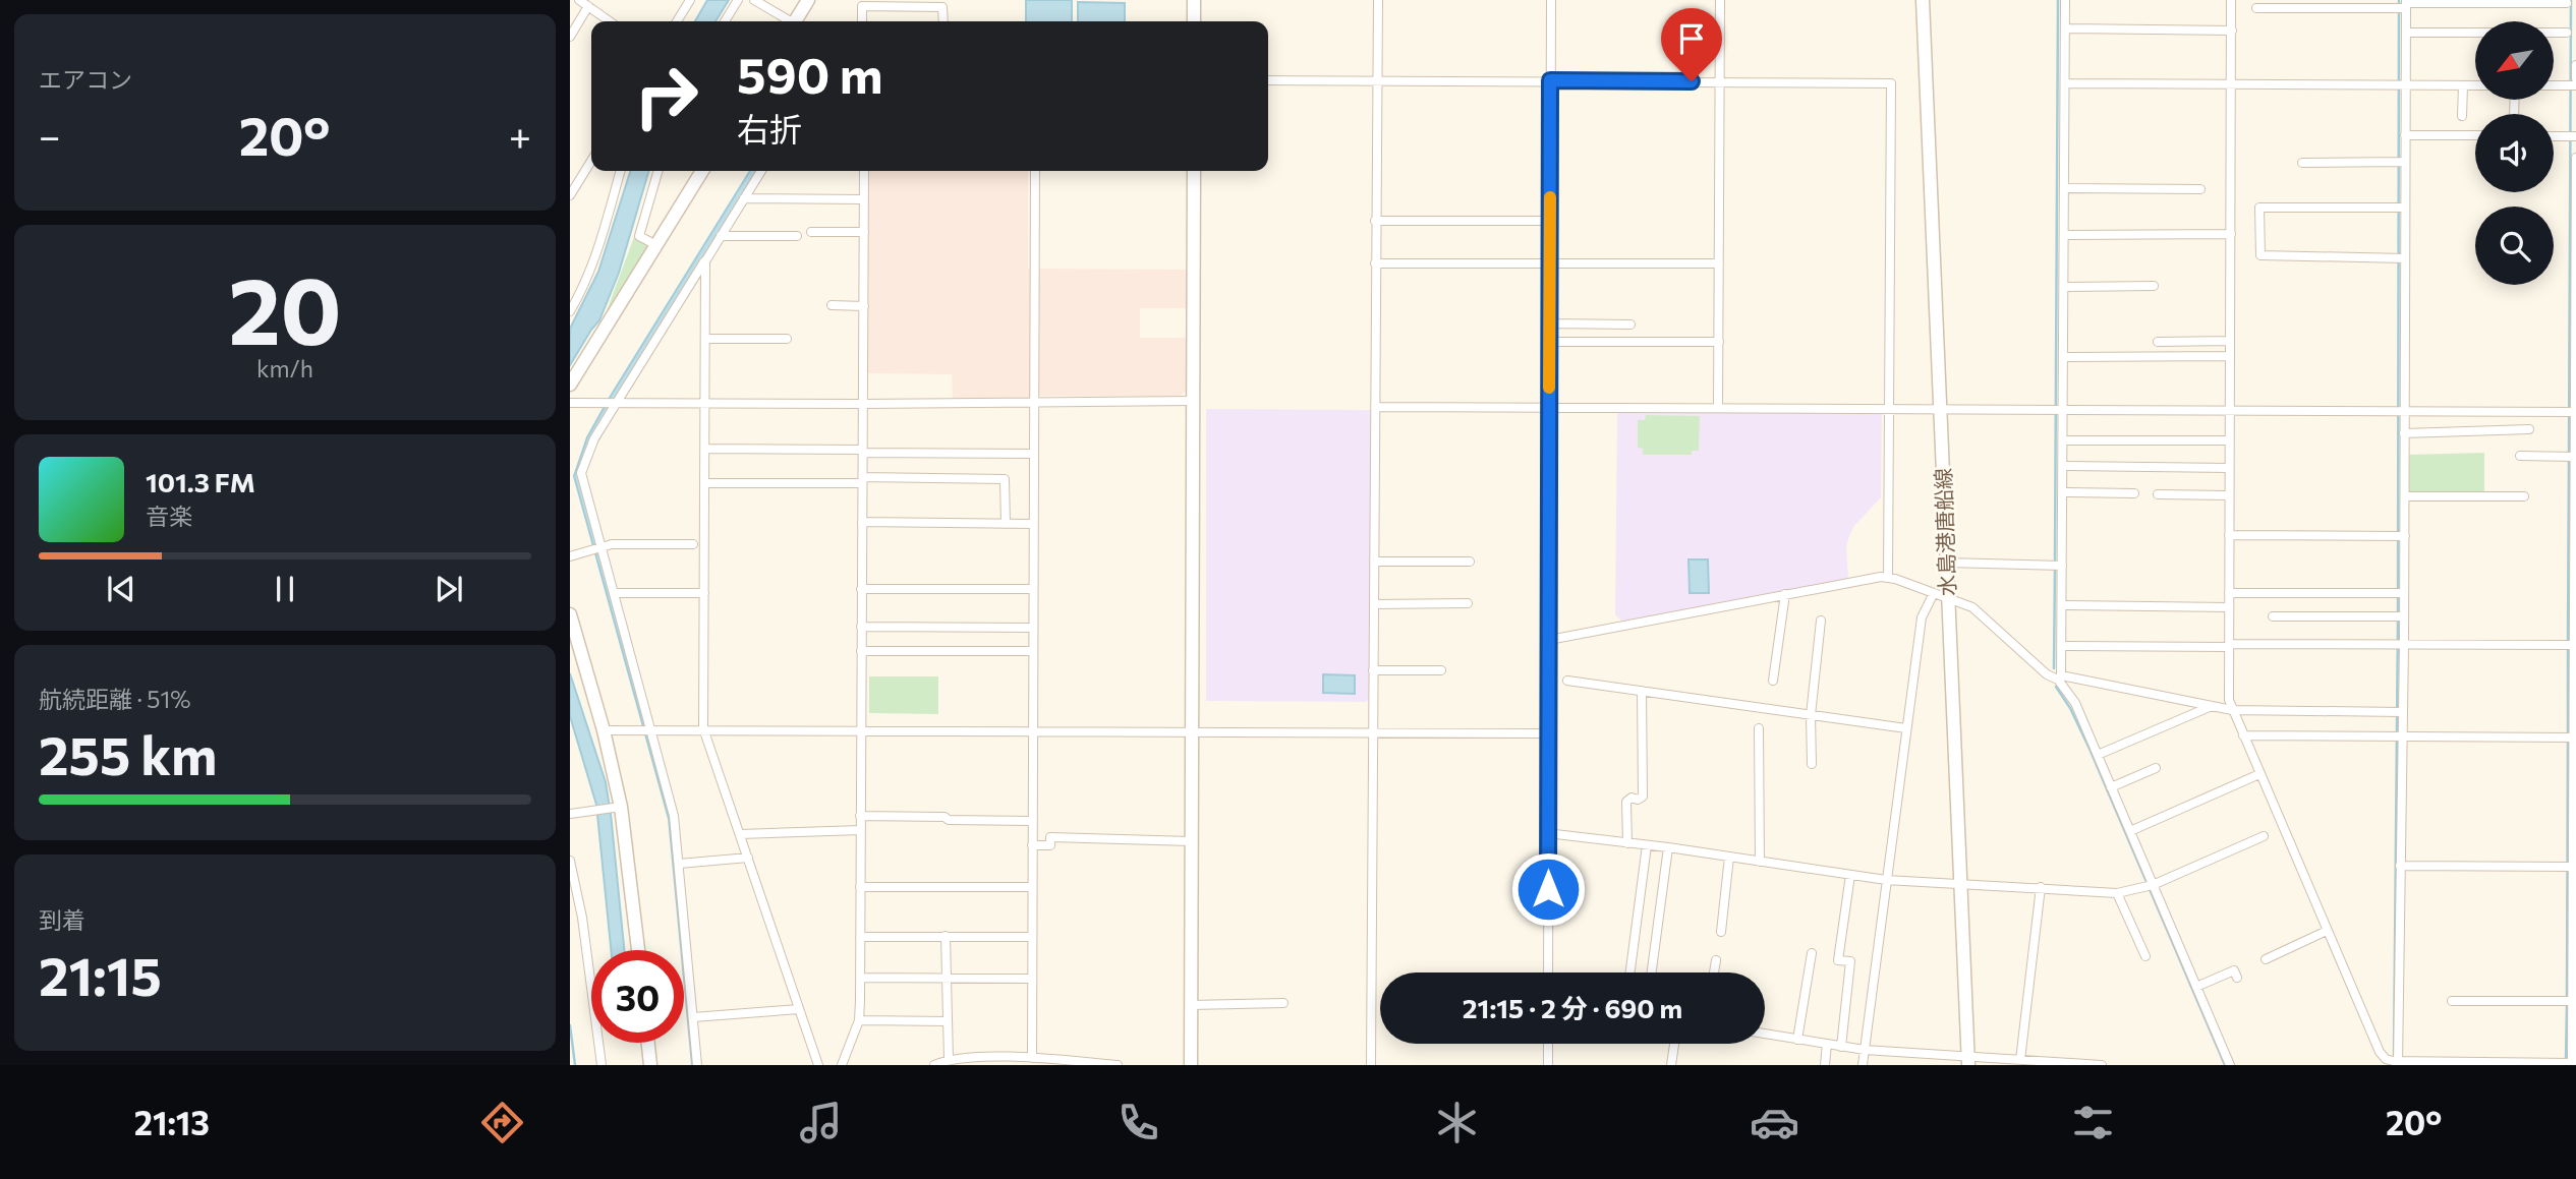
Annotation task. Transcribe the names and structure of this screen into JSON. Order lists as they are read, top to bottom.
{
  "streets": {
    "street": ["水島港唐船線"]
  },
  "north": "bottom left",
  "page": {
    "tile": [
      "エアコン",
      ["20", "km/h"],
      ["航続距離 · 51%", "255 km"],
      ["到着", "21:15"]
    ],
    "turn": ["590 m", "右折"],
    "heat": ["−", "20°", "+"],
    "song": ["101.3 FM", "音楽"],
    "limit": "30",
    "trip": "21:15 · 2 分 · 690 m",
    "tabs": ["21:13", "20°"]
  }
}
